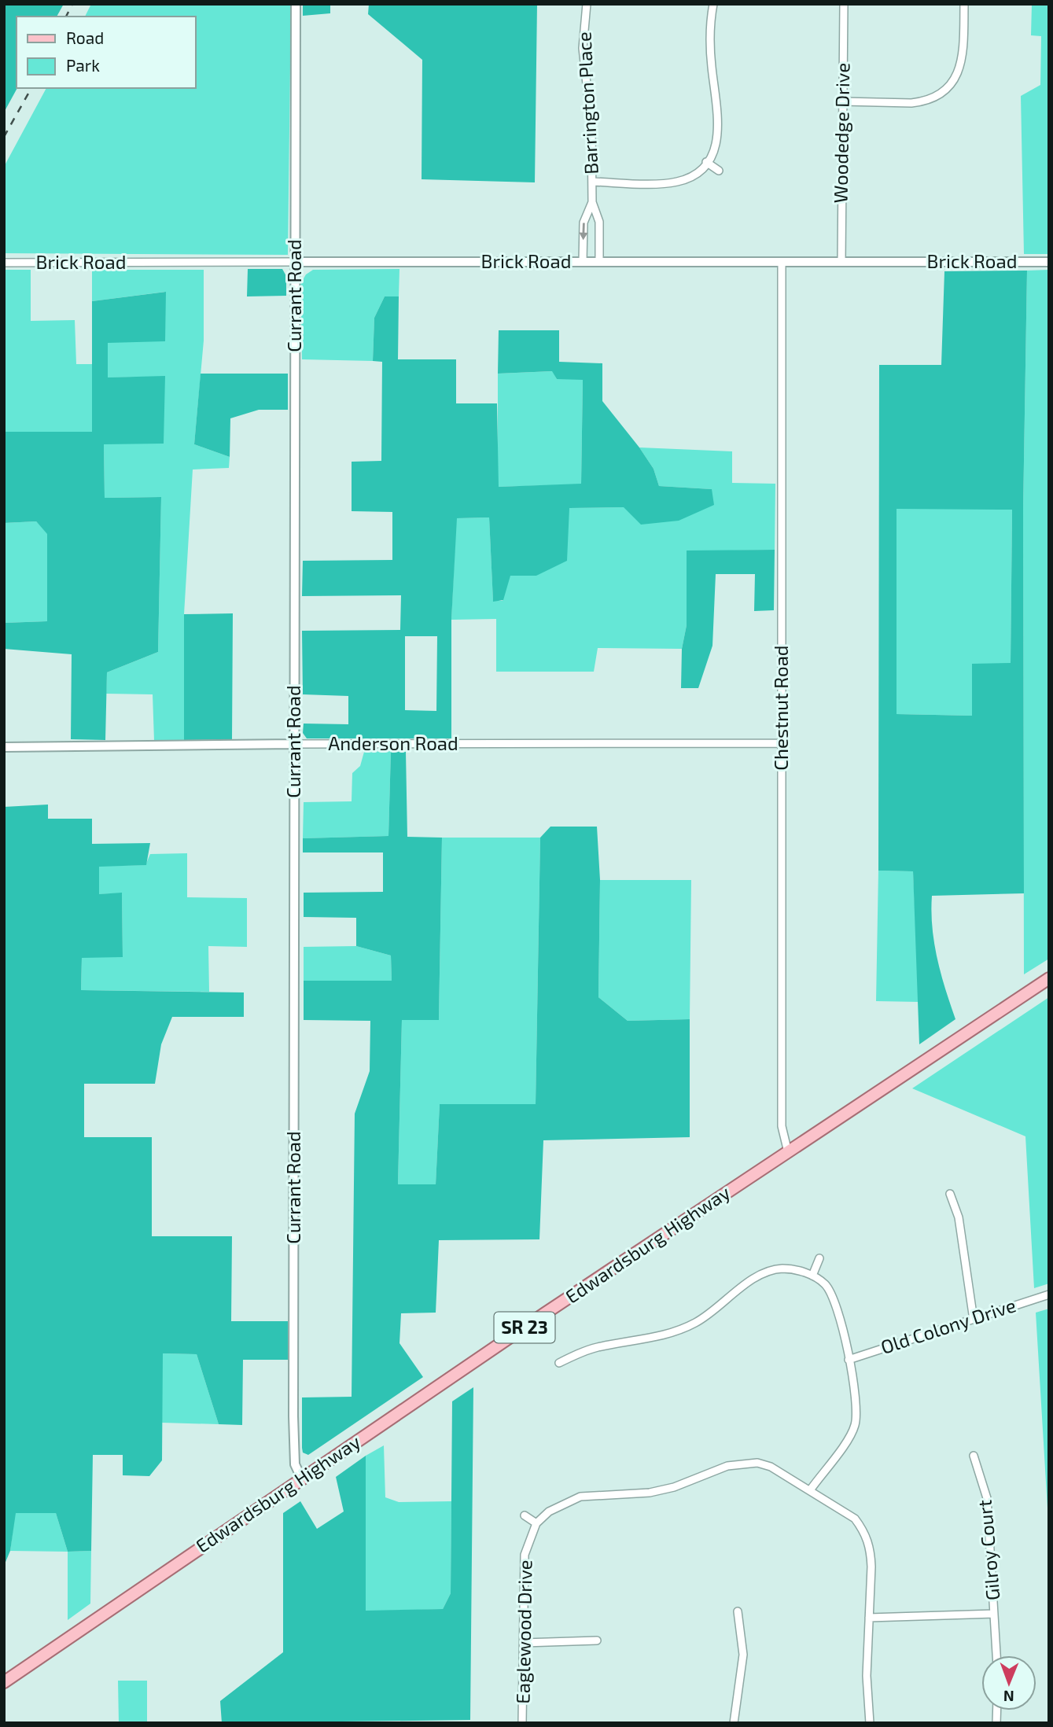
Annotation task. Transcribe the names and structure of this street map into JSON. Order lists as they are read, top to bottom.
{
  "streets": {
    "main road": ["Edwardsburg Highway", "SR 23"],
    "street": [
      "Barrington Place",
      "Woodedge Drive",
      "Brick Road",
      "Currant Road",
      "Chestnut Road",
      "Anderson Road",
      "Old Colony Drive",
      "Gilroy Court",
      "Eaglewood Drive"
    ]
  },
  "crossings": [
    ["Barrington Place", "Brick Road"],
    ["Woodedge Drive", "Brick Road"],
    ["Brick Road", "Currant Road"],
    ["Brick Road", "Chestnut Road"],
    ["Currant Road", "Anderson Road"],
    ["Currant Road", "Edwardsburg Highway"],
    ["Chestnut Road", "Anderson Road"],
    ["Chestnut Road", "Edwardsburg Highway"]
  ],
  "legend": ["Road", "Park"],
  "north": "bottom"
}
